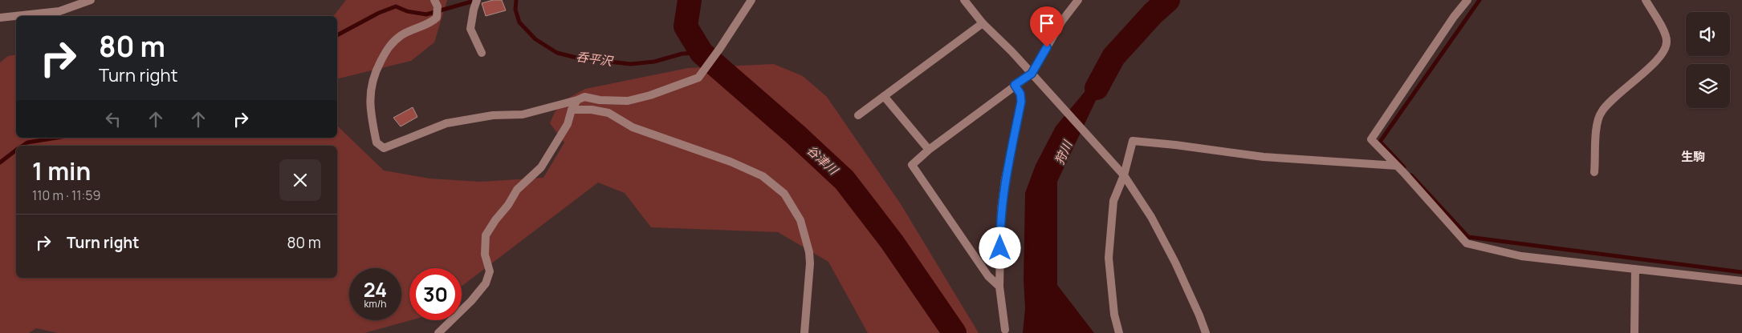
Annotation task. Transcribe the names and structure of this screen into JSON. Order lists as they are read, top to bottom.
{
  "districts": ["生駒"],
  "water": ["呑平沢", "狩川", "谷津川"],
  "page": {
    "turn": ["80 m", "Turn right"],
    "heading": ["1 min", "110 m · 11:59"],
    "list": [
      {
        "name": "Turn right",
        "value": "80 m"
      }
    ],
    "speed": "24 km/h",
    "limit": "30"
  }
}
